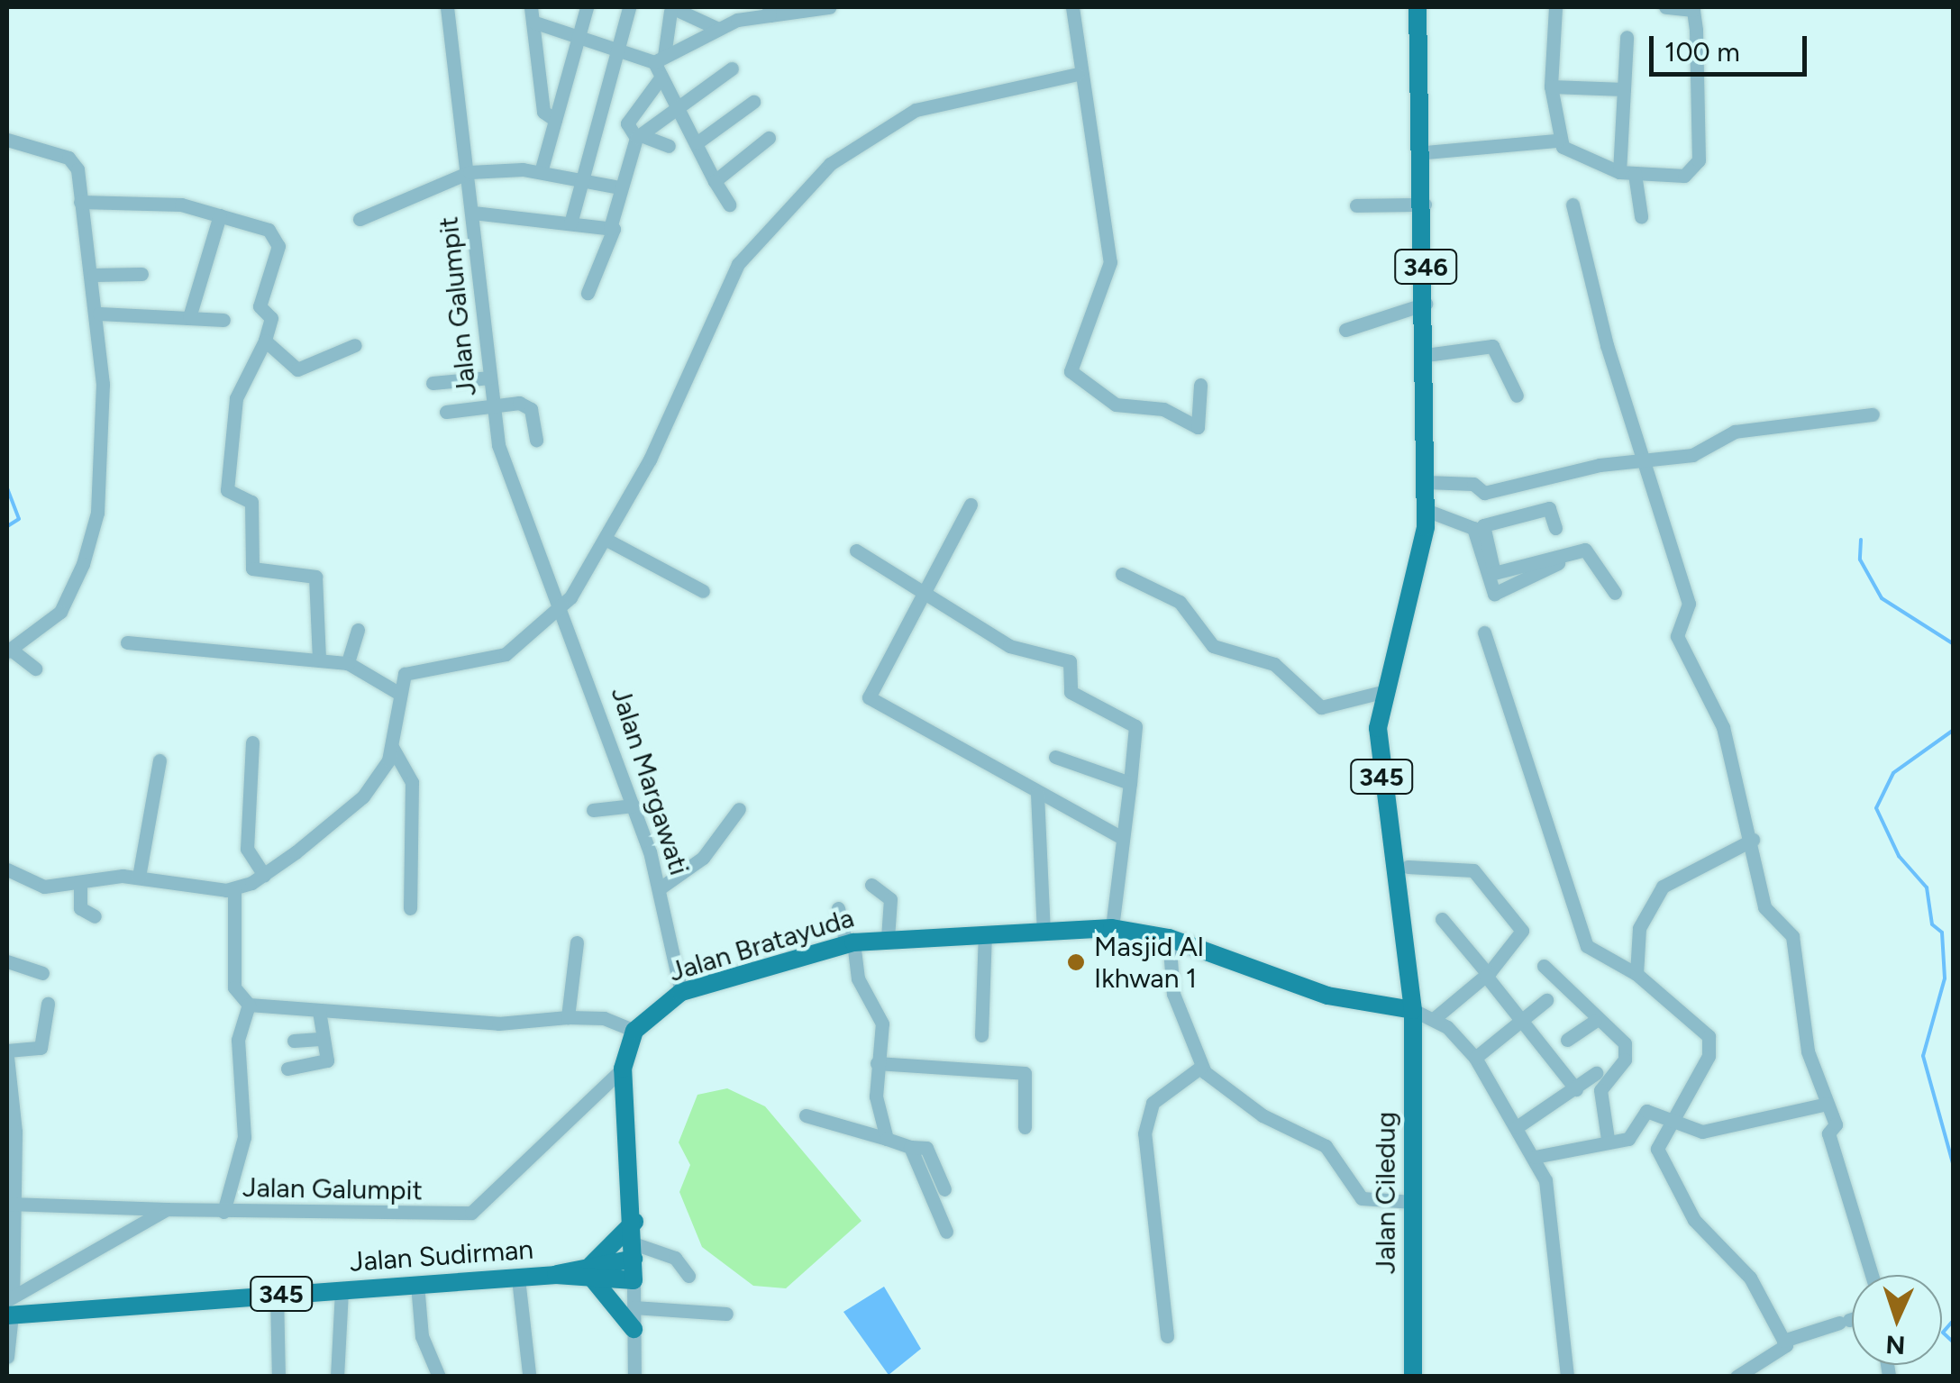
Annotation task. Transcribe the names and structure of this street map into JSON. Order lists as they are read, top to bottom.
{
  "streets": {
    "main road": [
      "346",
      "345",
      "Jalan Bratayuda",
      "Jalan Ciledug",
      "Jalan Sudirman"
    ],
    "street": ["Jalan Galumpit", "Jalan Margawati"]
  },
  "crossings": [
    ["346", "345"],
    ["Jalan Galumpit", "Jalan Margawati"],
    ["345", "Jalan Bratayuda"],
    ["345", "Jalan Ciledug"],
    ["345", "Jalan Sudirman"],
    ["Jalan Margawati", "Jalan Bratayuda"],
    ["Jalan Bratayuda", "Jalan Ciledug"]
  ],
  "places": ["Masjid Al Ikhwan 1"],
  "scale_bar": "100 m",
  "north": "bottom"
}
